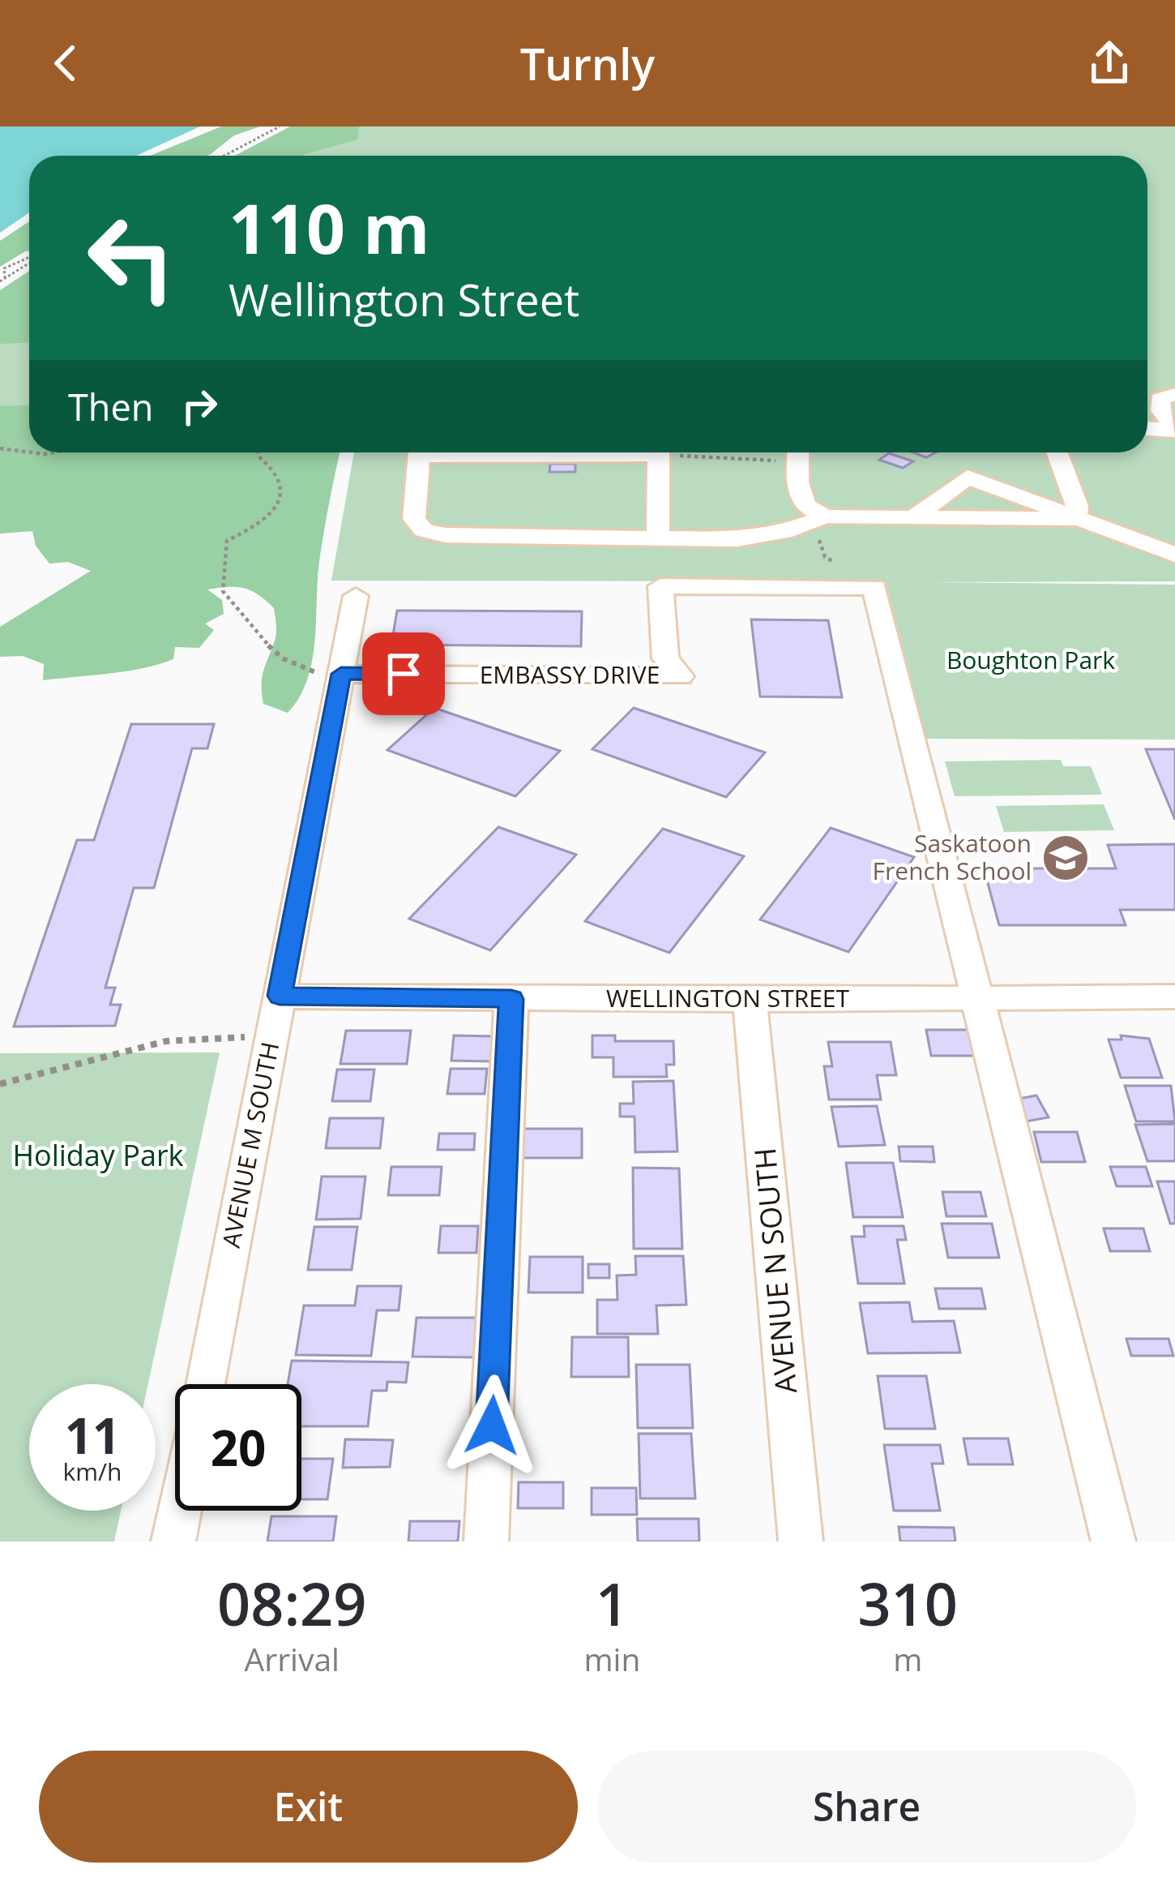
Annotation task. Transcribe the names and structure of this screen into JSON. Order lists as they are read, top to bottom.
{
  "streets": {
    "street": [
      "EMBASSY DRIVE",
      "WELLINGTON STREET",
      "AVENUE M SOUTH",
      "AVENUE N SOUTH"
    ]
  },
  "crossings": [
    ["EMBASSY DRIVE", "WELLINGTON STREET"],
    ["EMBASSY DRIVE", "AVENUE M SOUTH"],
    ["WELLINGTON STREET", "AVENUE M SOUTH"],
    ["WELLINGTON STREET", "AVENUE N SOUTH"]
  ],
  "parks": ["Boughton Park", "Holiday Park"],
  "places": {
    "school or university": ["Saskatoon French School"]
  },
  "page": {
    "header": "Turnly",
    "turn": ["110 m", "Wellington Street"],
    "then": "Then",
    "speed": "11 km/h",
    "limit": "20",
    "eta": [
      "08:29",
      "Arrival",
      "1",
      "min",
      "310",
      "m"
    ],
    "buttons": ["Exit", "Share"]
  }
}
